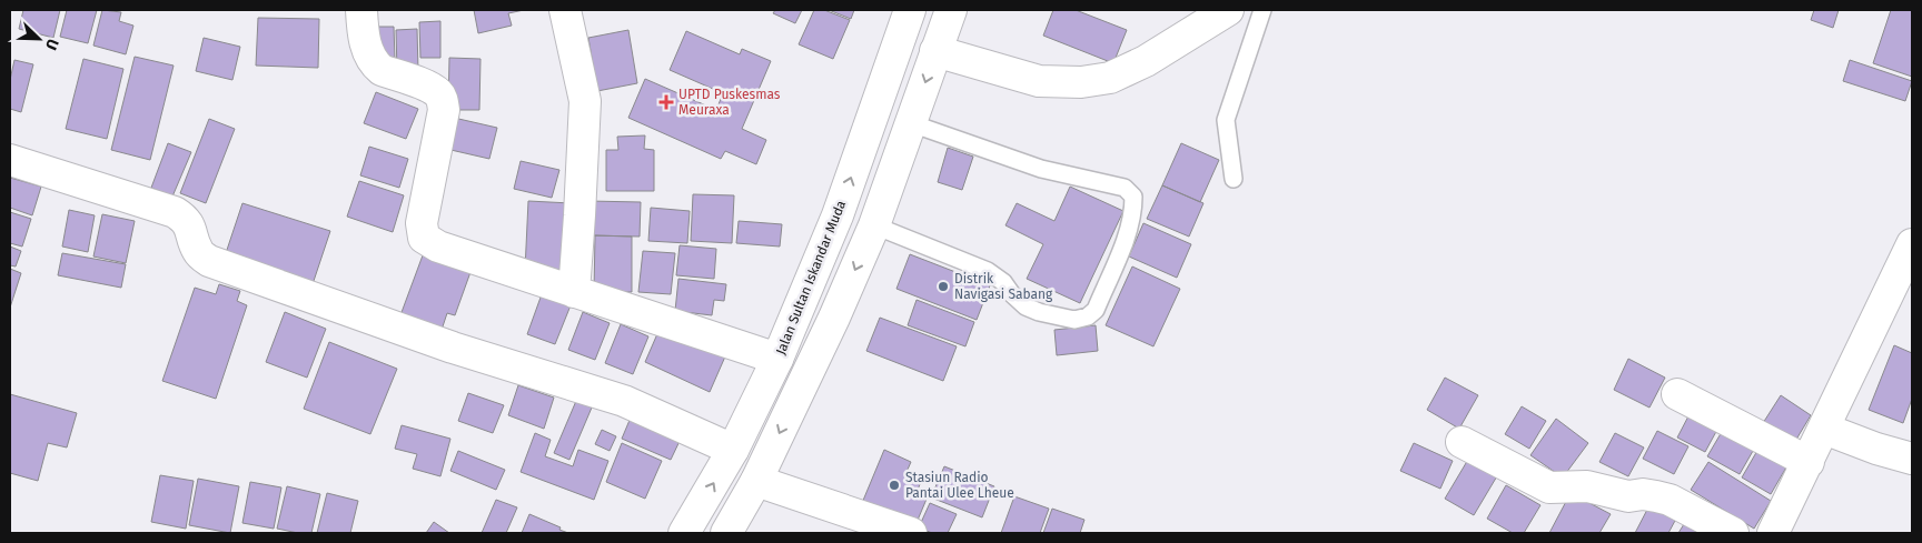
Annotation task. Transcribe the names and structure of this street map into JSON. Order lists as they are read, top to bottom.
{
  "streets": {
    "main road": ["Jalan Sultan Iskandar Muda"]
  },
  "places": {
    "health": ["UPTD Puskesmas Meuraxa"],
    "other": ["Distrik Navigasi Sabang", "Stasiun Radio Pantai Ulee Lheue"]
  },
  "north": "bottom right"
}
